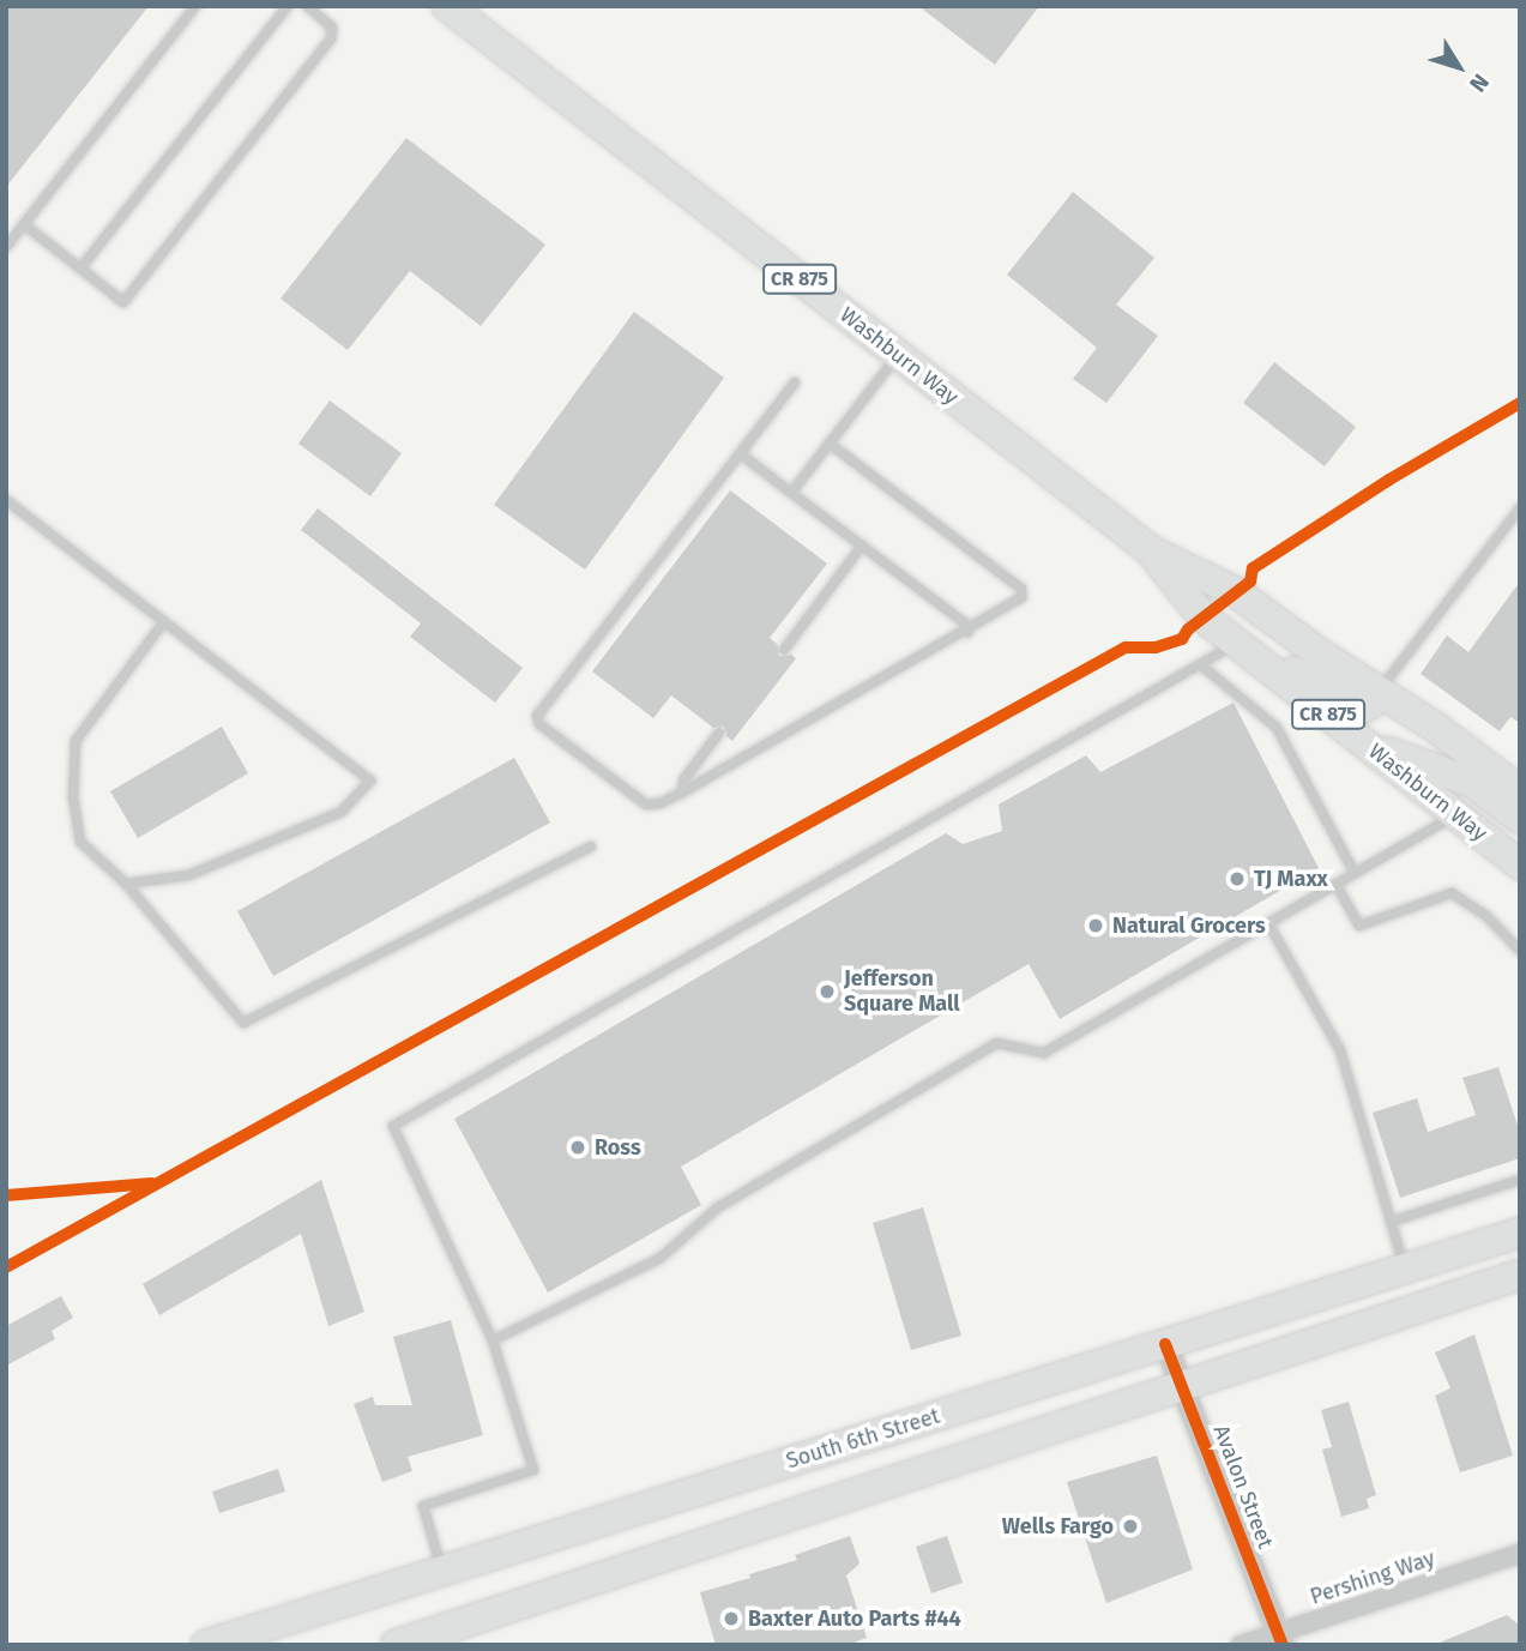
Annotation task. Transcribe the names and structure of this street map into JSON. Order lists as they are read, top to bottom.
{
  "streets": {
    "main road": ["CR 875", "Washburn Way", "South 6th Street"],
    "street": ["Avalon Street", "Pershing Way"]
  },
  "crossings": [
    ["South 6th Street", "Avalon Street"],
    ["Avalon Street", "Pershing Way"]
  ],
  "places": [
    "TJ Maxx",
    "Natural Grocers",
    "Jefferson Square Mall",
    "Ross",
    "Wells Fargo",
    "Baxter Auto Parts #44"
  ],
  "north": "bottom right"
}
